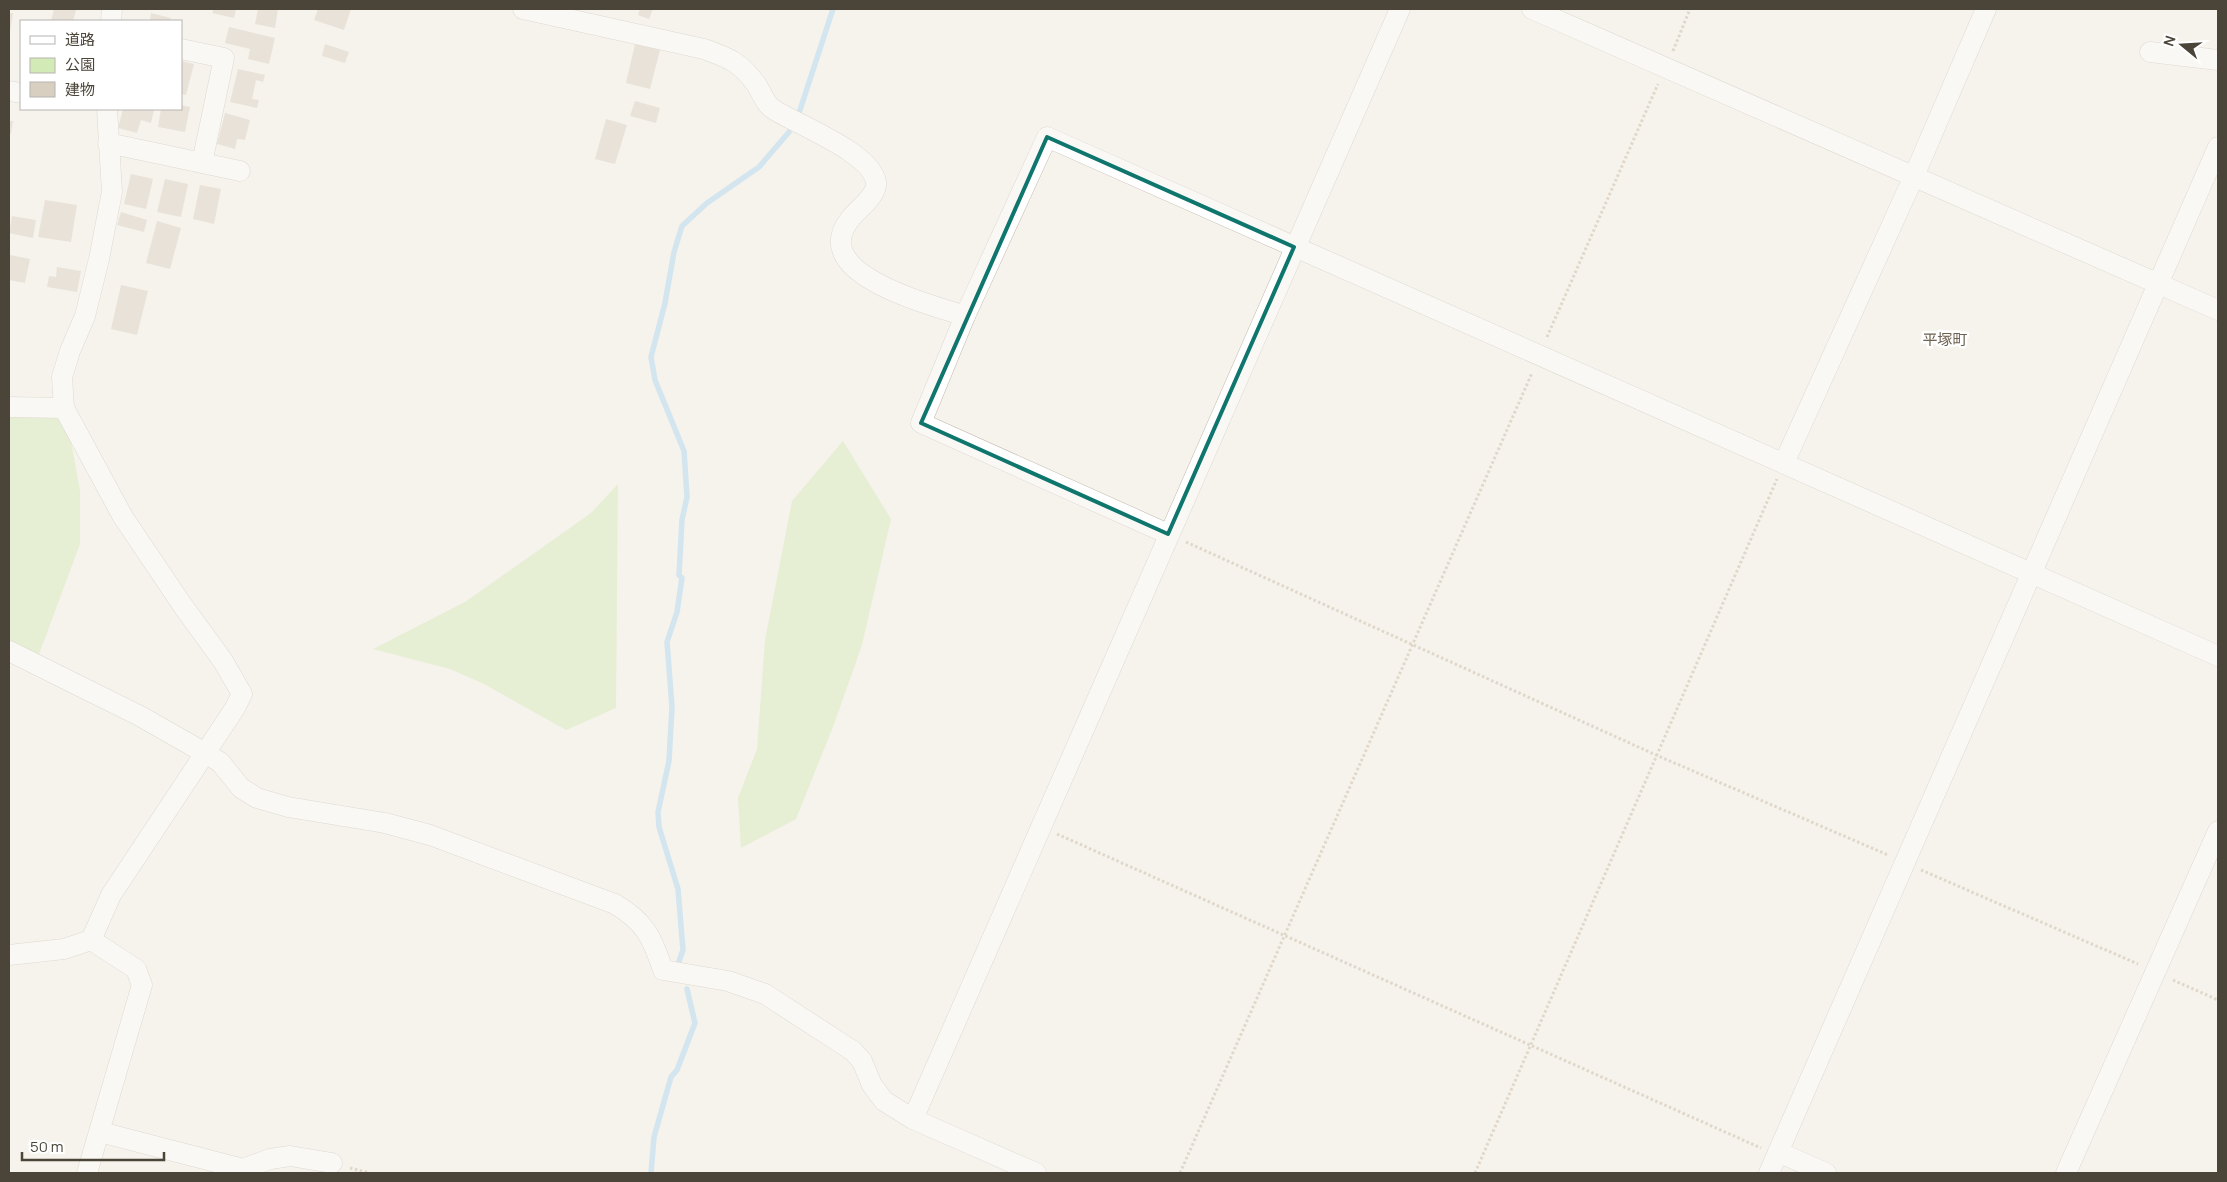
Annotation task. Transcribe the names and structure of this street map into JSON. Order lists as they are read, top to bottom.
{
  "districts": ["平塚町"],
  "legend": ["道路", "公園", "建物"],
  "scale_bar": "50 m",
  "north": "left"
}
